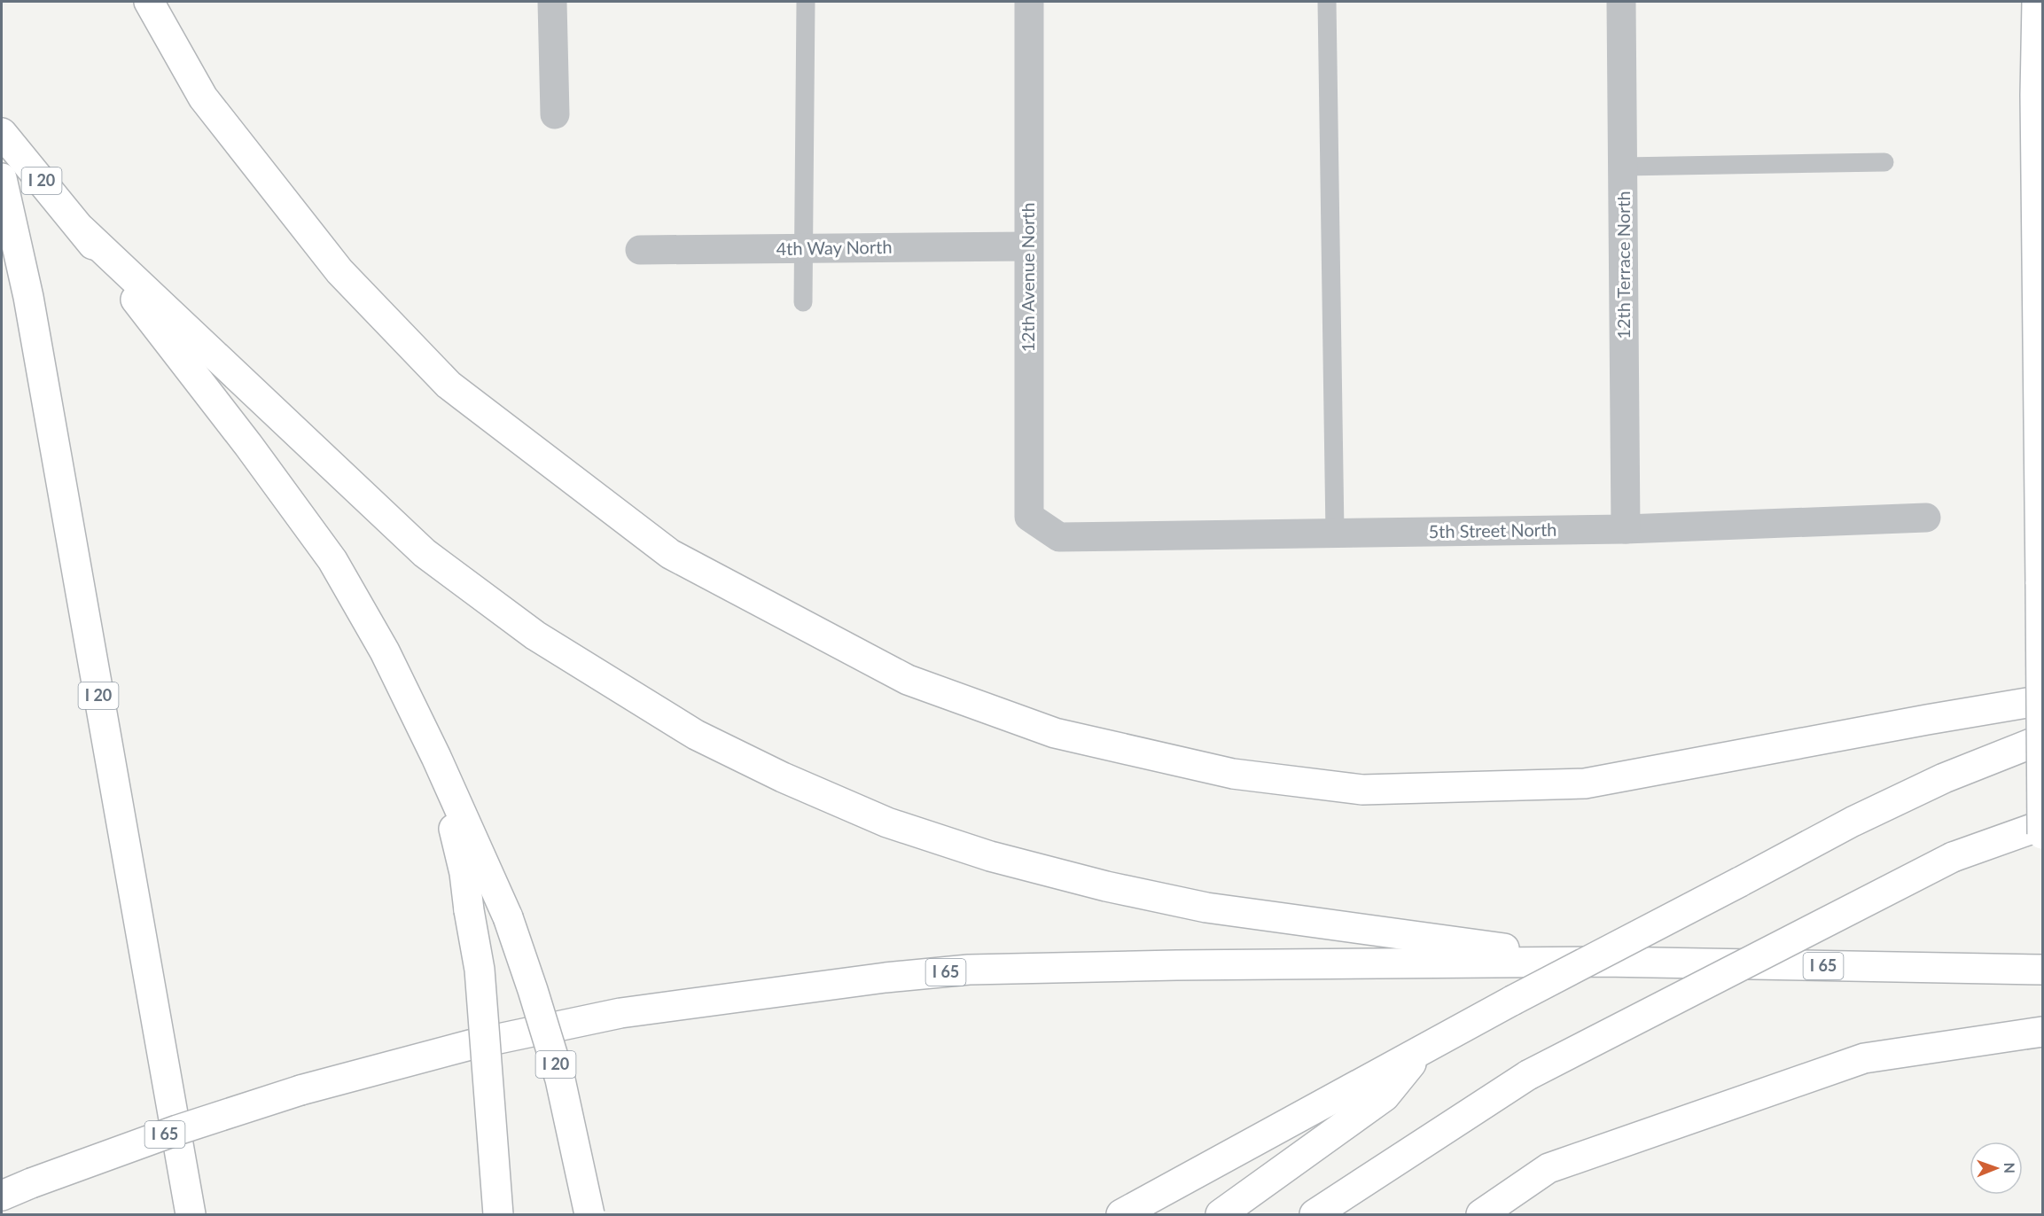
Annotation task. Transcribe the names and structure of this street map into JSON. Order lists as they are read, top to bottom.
{
  "streets": {
    "main road": ["I 20", "I 65"],
    "street": [
      "4th Way North",
      "12th Terrace North",
      "12th Avenue North",
      "5th Street North"
    ]
  },
  "crossings": [
    ["4th Way North", "12th Avenue North"],
    ["12th Terrace North", "5th Street North"],
    ["12th Avenue North", "5th Street North"]
  ],
  "north": "right"
}
